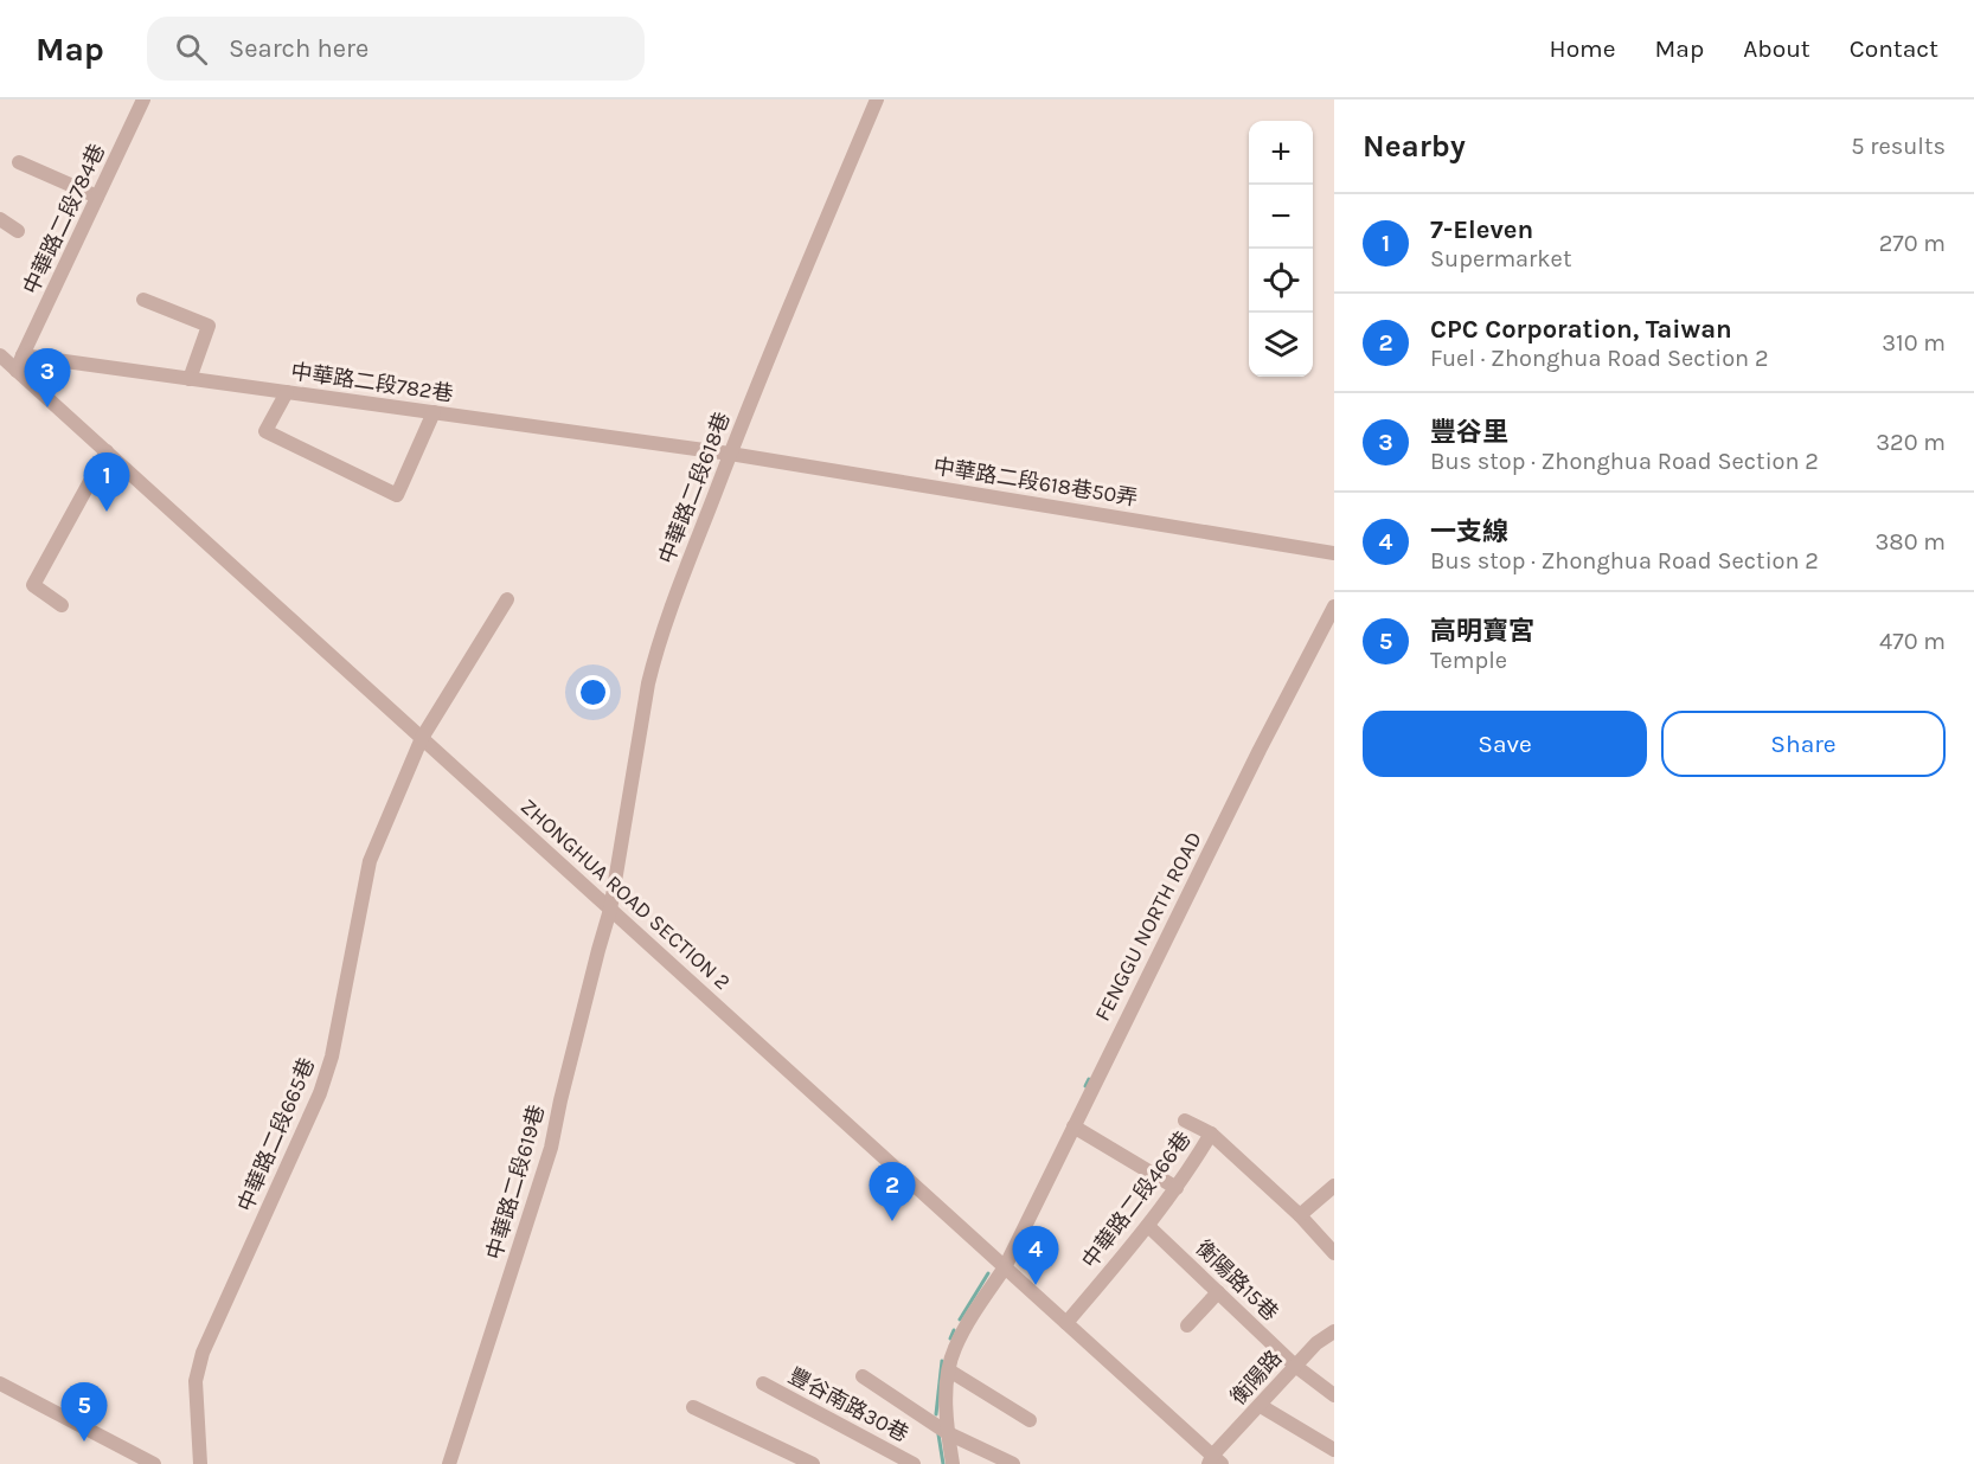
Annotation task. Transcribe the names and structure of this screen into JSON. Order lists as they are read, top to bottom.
{
  "streets": {
    "street": [
      "中華路二段784巷",
      "中華路二段782巷",
      "中華路二段618巷50弄",
      "中華路二段618巷",
      "ZHONGHUA ROAD SECTION 2",
      "FENGGU NORTH ROAD",
      "中華路二段665巷",
      "中華路二段619巷",
      "中華路二段466巷",
      "衡陽路15巷",
      "衡陽路",
      "豐谷南路30巷"
    ]
  },
  "crossings": [
    ["中華路二段784巷", "中華路二段782巷"],
    ["中華路二段782巷", "中華路二段618巷50弄"],
    ["中華路二段782巷", "中華路二段618巷"],
    ["中華路二段618巷50弄", "中華路二段618巷"],
    ["中華路二段618巷", "ZHONGHUA ROAD SECTION 2"],
    ["中華路二段618巷", "中華路二段619巷"],
    ["ZHONGHUA ROAD SECTION 2", "FENGGU NORTH ROAD"],
    ["ZHONGHUA ROAD SECTION 2", "中華路二段665巷"],
    ["ZHONGHUA ROAD SECTION 2", "中華路二段619巷"],
    ["ZHONGHUA ROAD SECTION 2", "中華路二段466巷"],
    ["ZHONGHUA ROAD SECTION 2", "衡陽路"],
    ["中華路二段466巷", "衡陽路15巷"],
    ["衡陽路15巷", "衡陽路"]
  ],
  "page": {
    "header": "Map",
    "search": "Search here",
    "nav": [
      "Home",
      "Map",
      "About",
      "Contact"
    ],
    "heading": ["Nearby", "5 results"],
    "map_buttons": ["+", "−"],
    "list": [
      {
        "mark": "1",
        "name": "7-Eleven",
        "note": "Supermarket",
        "value": "270 m"
      },
      {
        "mark": "2",
        "name": "CPC Corporation, Taiwan",
        "note": "Fuel · Zhonghua Road Section 2",
        "value": "310 m"
      },
      {
        "mark": "3",
        "name": "豐谷里",
        "note": "Bus stop · Zhonghua Road Section 2",
        "value": "320 m"
      },
      {
        "mark": "4",
        "name": "一支線",
        "note": "Bus stop · Zhonghua Road Section 2",
        "value": "380 m"
      },
      {
        "mark": "5",
        "name": "高明寶宮",
        "note": "Temple",
        "value": "470 m"
      }
    ],
    "pins": [
      "3",
      "1",
      "2",
      "4",
      "5"
    ],
    "buttons": ["Save", "Share"]
  }
}
